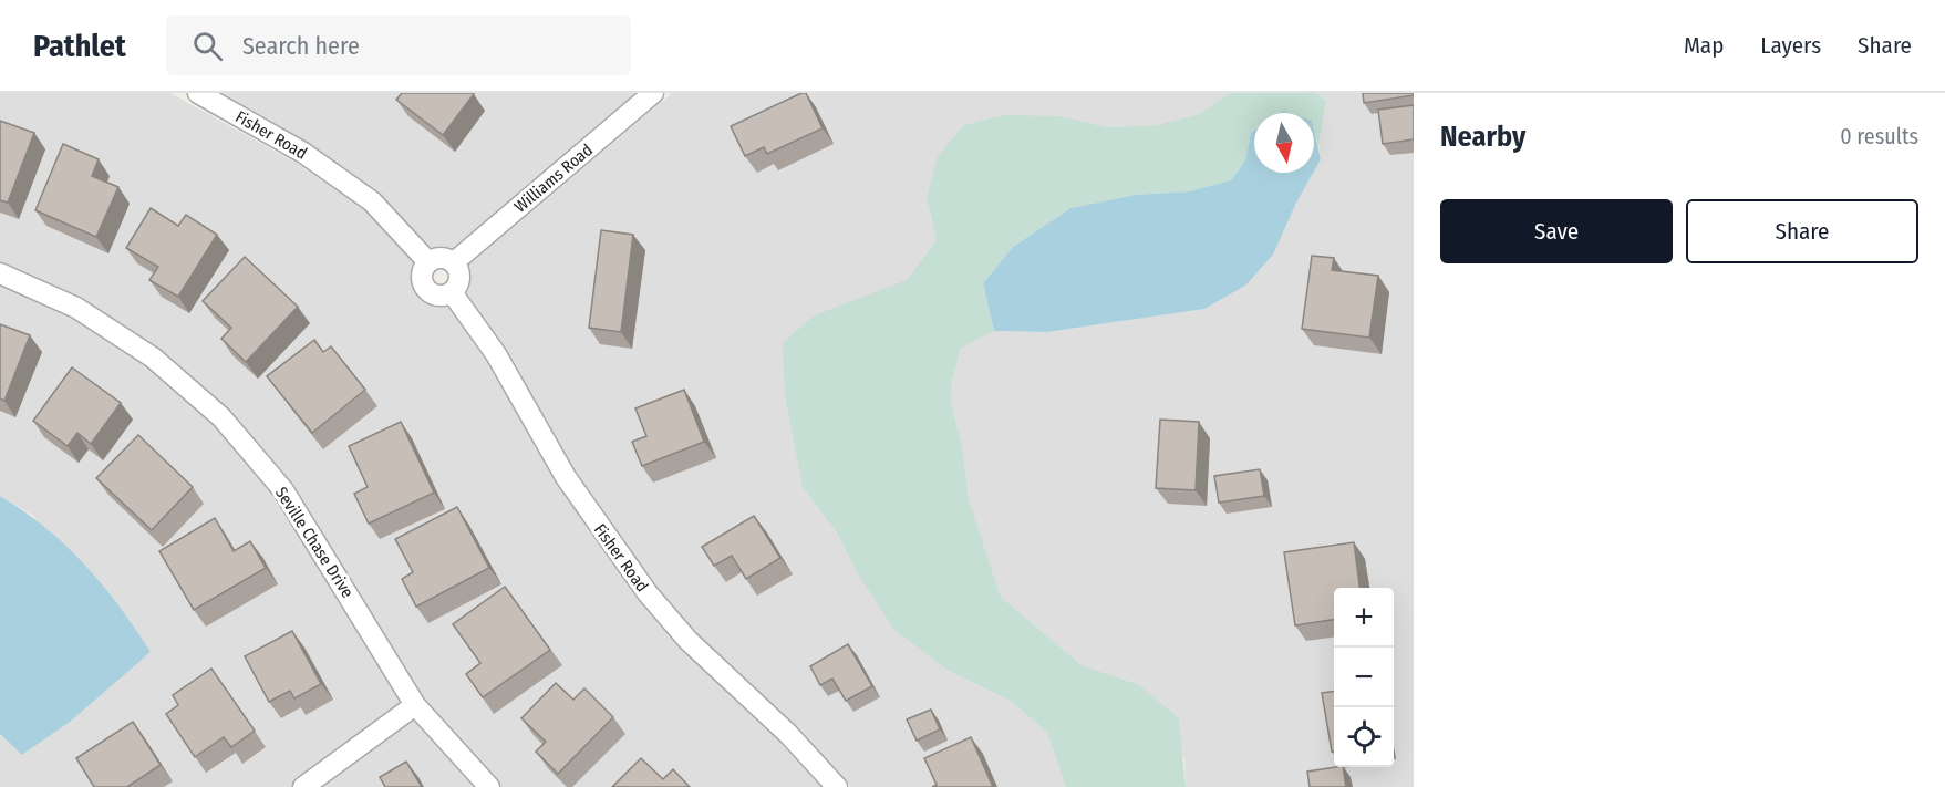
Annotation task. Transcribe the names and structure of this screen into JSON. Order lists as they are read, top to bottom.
{
  "streets": {
    "street": ["Fisher Road", "Williams Road", "Seville Chase Drive"]
  },
  "crossings": [
    ["Fisher Road", "Williams Road"]
  ],
  "north": "bottom",
  "page": {
    "header": "Pathlet",
    "search": "Search here",
    "nav": ["Map", "Layers", "Share"],
    "heading": ["Nearby", "0 results"],
    "buttons": ["Save", "Share"],
    "map_buttons": ["+", "−"]
  }
}
